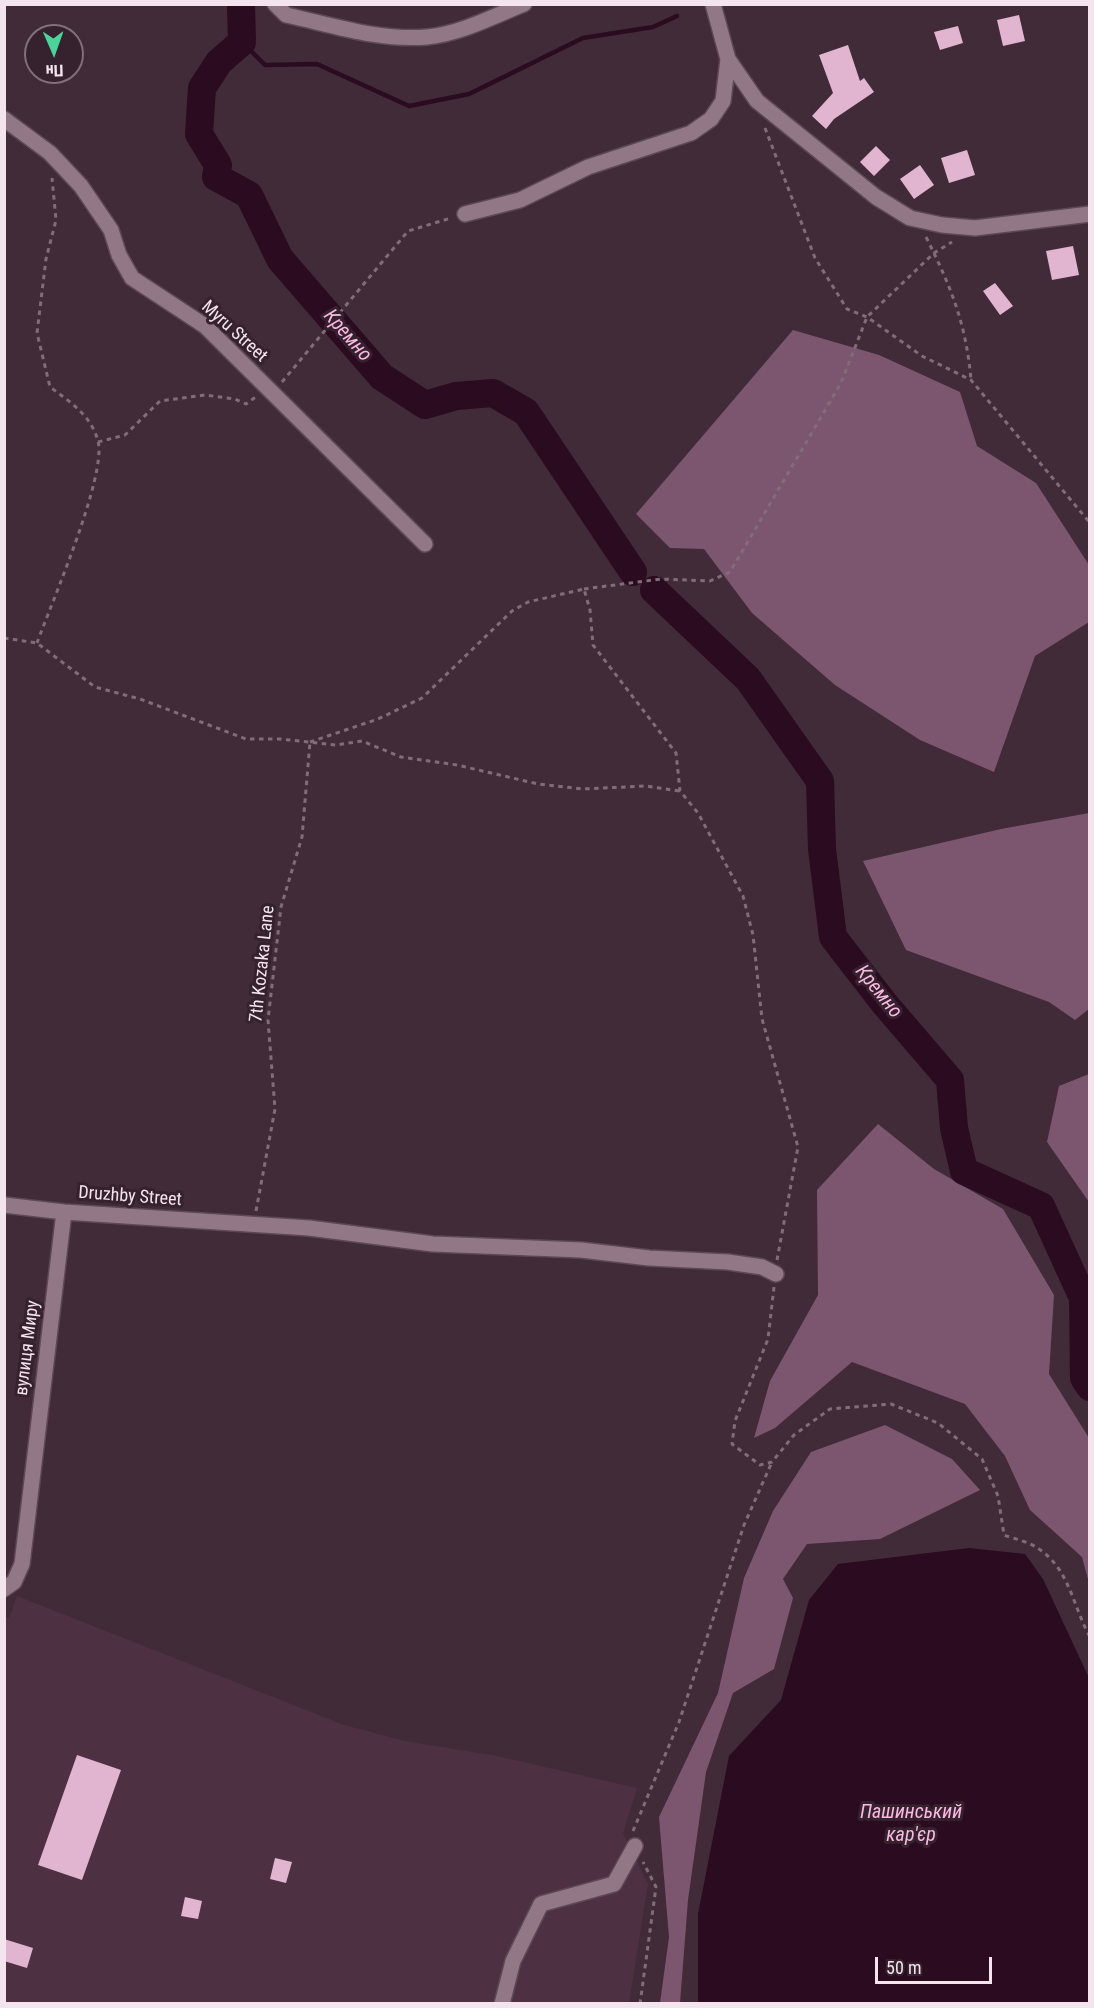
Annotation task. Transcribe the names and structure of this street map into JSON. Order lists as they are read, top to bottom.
{
  "streets": {
    "street": ["Myru Street", "Druzhby Street", "вулиця Миру"],
    "path": ["7th Kozaka Lane"]
  },
  "crossings": [
    ["7th Kozaka Lane", "Druzhby Street"],
    ["Druzhby Street", "вулиця Миру"]
  ],
  "water": ["Кремно", "Пашинський кар'єр"],
  "scale_bar": "50 m",
  "north": "bottom"
}
